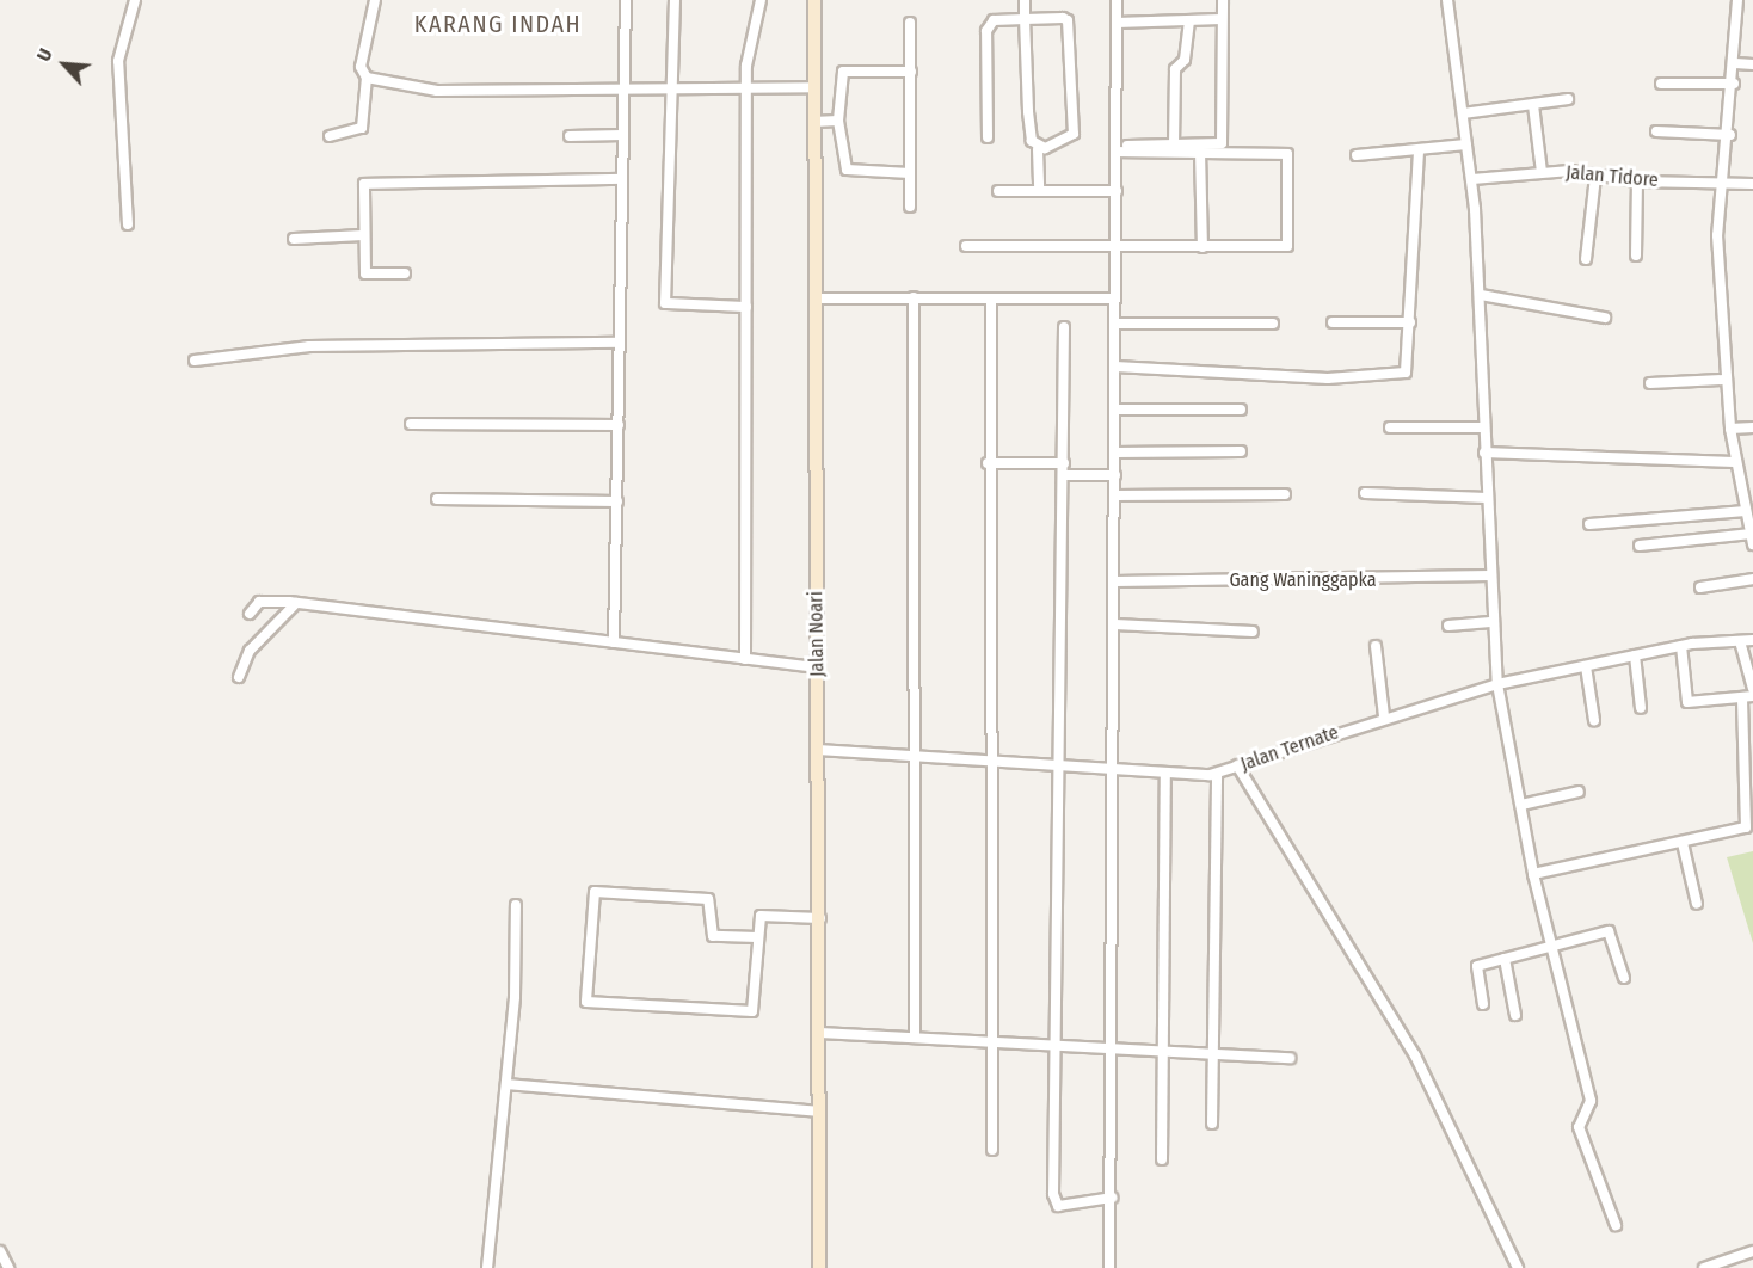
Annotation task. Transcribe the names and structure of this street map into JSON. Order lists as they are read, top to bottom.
{
  "streets": {
    "street": [
      "Jalan Tidore",
      "Gang Waninggapka",
      "Jalan Noari",
      "Jalan Ternate"
    ]
  },
  "crossings": [
    ["Jalan Noari", "Jalan Ternate"]
  ],
  "districts": ["KARANG INDAH"],
  "north": "top left"
}
